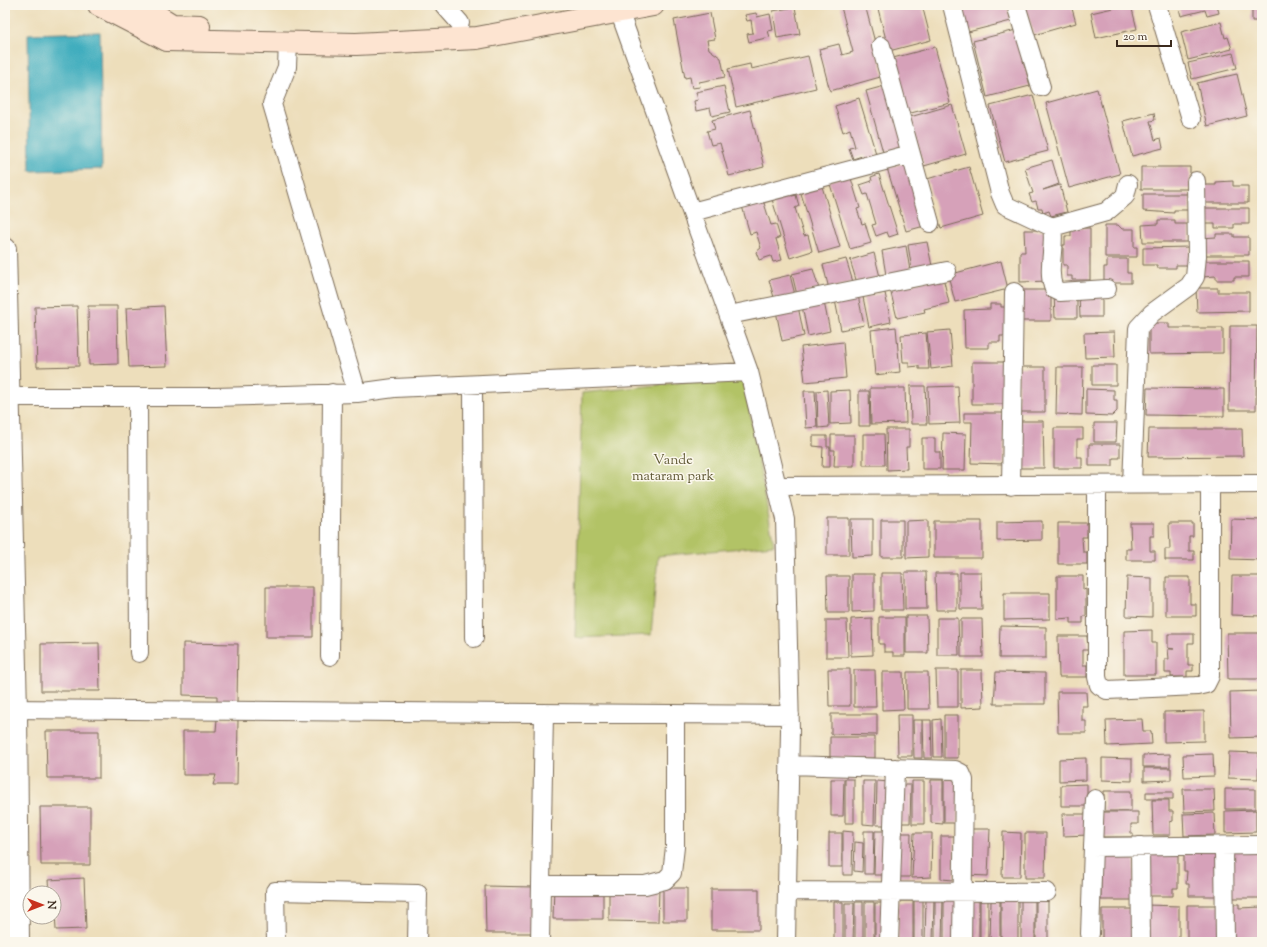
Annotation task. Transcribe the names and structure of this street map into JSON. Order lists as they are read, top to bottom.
{
  "parks": ["Vande mataram park"],
  "scale_bar": "20 m",
  "north": "right"
}
